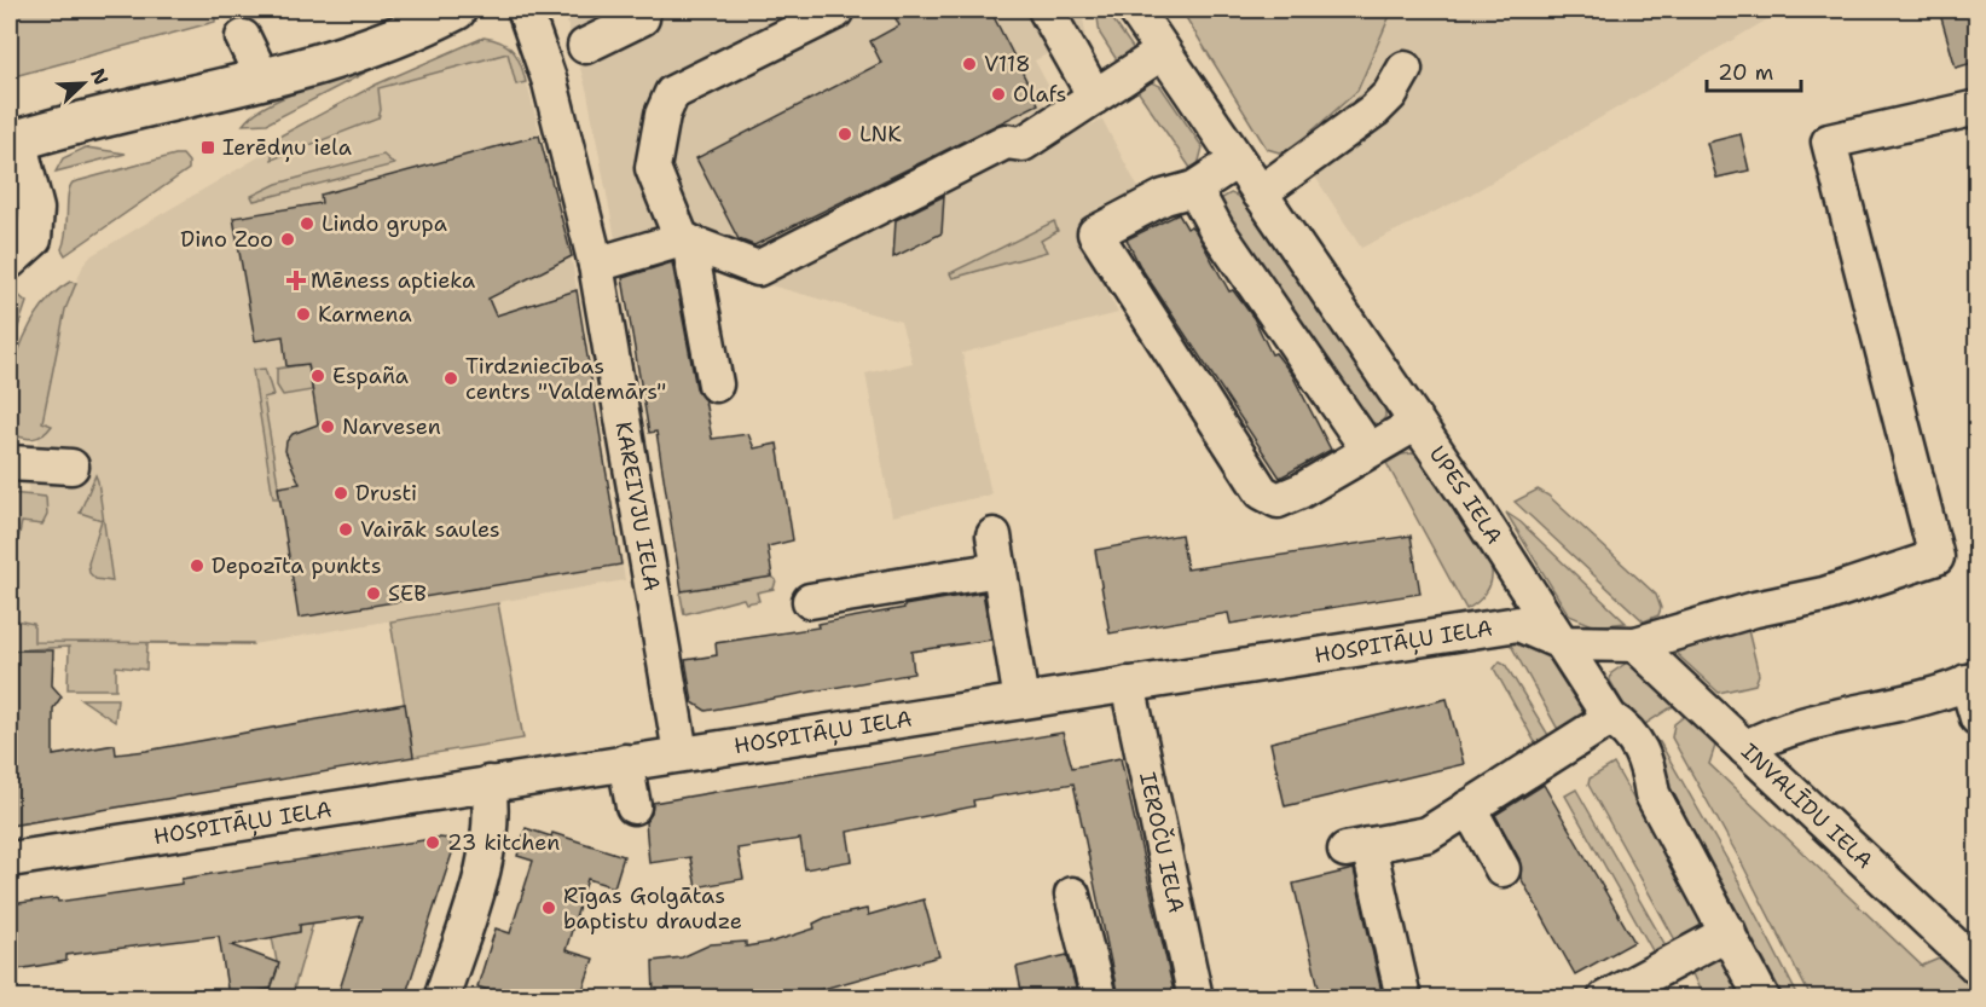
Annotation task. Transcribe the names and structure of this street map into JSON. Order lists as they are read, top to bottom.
{
  "streets": {
    "street": [
      "UPES IELA",
      "KAREIVJU IELA",
      "HOSPITĀĻU IELA",
      "INVALĪDU IELA",
      "IEROČU IELA"
    ]
  },
  "crossings": [
    ["UPES IELA", "HOSPITĀĻU IELA"],
    ["KAREIVJU IELA", "HOSPITĀĻU IELA"],
    ["HOSPITĀĻU IELA", "INVALĪDU IELA"],
    ["HOSPITĀĻU IELA", "IEROČU IELA"]
  ],
  "places": {
    "other": [
      "V118",
      "Olafs",
      "LNK",
      "Lindo grupa",
      "Dino Zoo",
      "Karmena",
      "España",
      "Tirdzniecības centrs \"Valdemārs\"",
      "Narvesen",
      "Drusti",
      "Vairāk saules",
      "Depozīta punkts",
      "SEB",
      "23 kitchen",
      "Rīgas Golgātas baptistu draudze"
    ],
    "transit": ["Ierēdņu iela"],
    "health": ["Mēness aptieka"]
  },
  "scale_bar": "20 m",
  "north": "top right"
}
